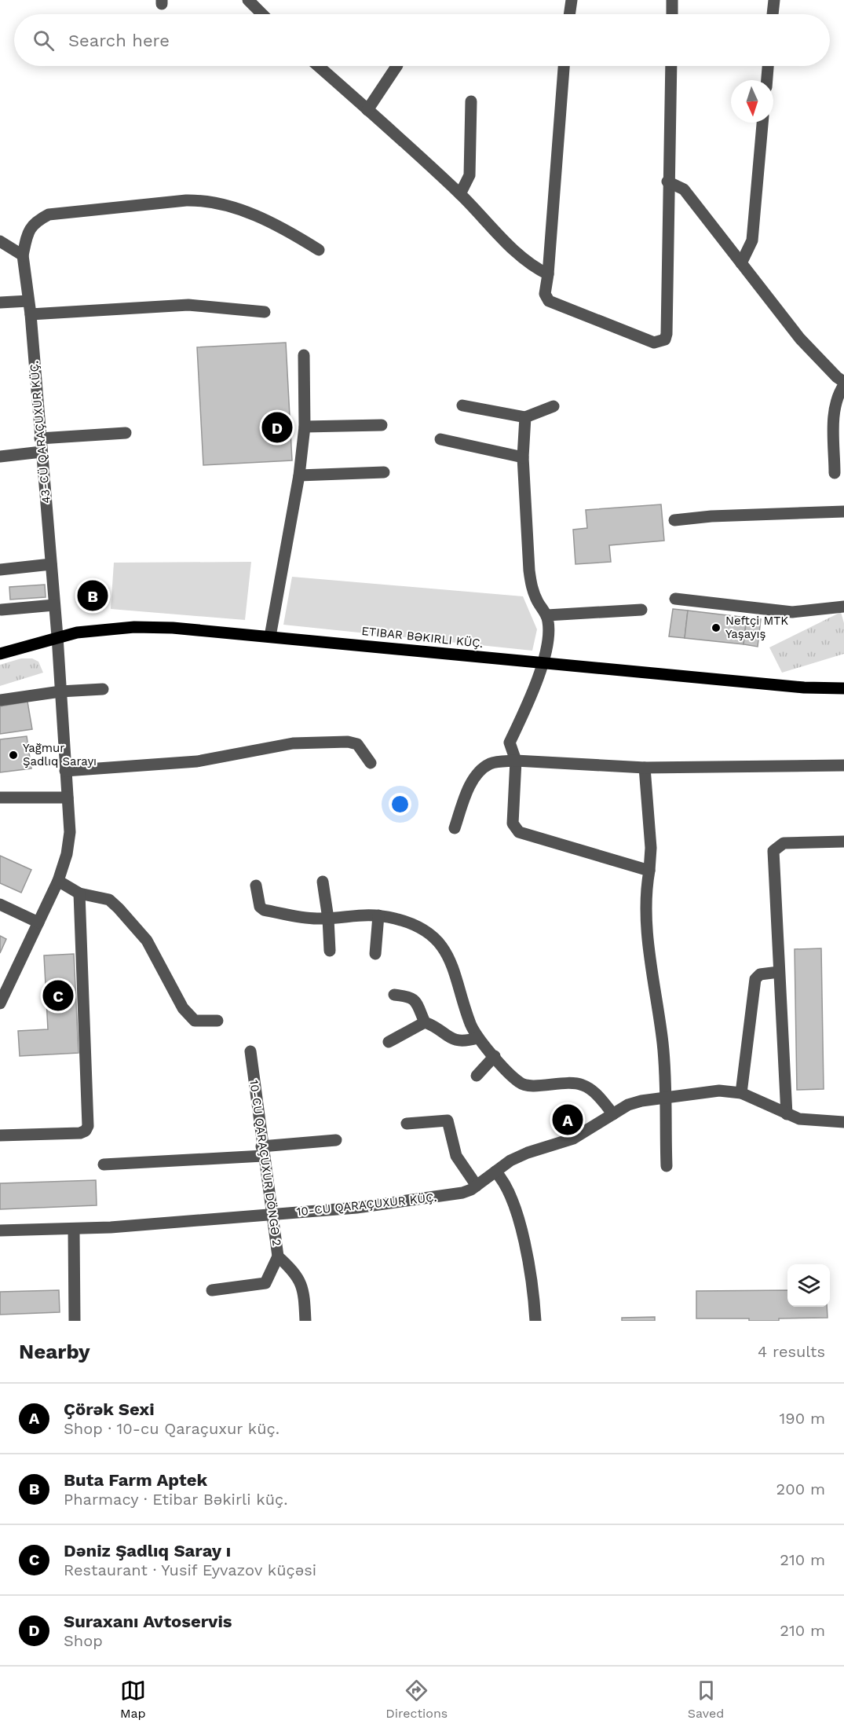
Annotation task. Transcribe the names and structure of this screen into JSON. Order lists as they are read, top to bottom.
{
  "streets": {
    "main road": ["ETIBAR BƏKIRLI KÜÇ."],
    "street": ["43-CÜ QARAÇUXUR KÜÇ.", "10-CU QARAÇUXUR DÖNGƏ 2", "10-CU QARAÇUXUR KÜÇ."]
  },
  "crossings": [
    ["43-CÜ QARAÇUXUR KÜÇ.", "ETIBAR BƏKIRLI KÜÇ."],
    ["10-CU QARAÇUXUR DÖNGƏ 2", "10-CU QARAÇUXUR KÜÇ."]
  ],
  "places": ["Neftçi MTK Yaşayış", "Yağmur Şadlıq Sarayı"],
  "north": "bottom",
  "page": {
    "search": "Search here",
    "pins": [
      "D",
      "B",
      "C",
      "A"
    ],
    "heading": ["Nearby", "4 results"],
    "list": [
      {
        "mark": "A",
        "name": "Çörək Sexi",
        "note": "Shop · 10-cu Qaraçuxur küç.",
        "value": "190 m"
      },
      {
        "mark": "B",
        "name": "Buta Farm Aptek",
        "note": "Pharmacy · Etibar Bəkirli küç.",
        "value": "200 m"
      },
      {
        "mark": "C",
        "name": "Dəniz Şadlıq Saray ı",
        "note": "Restaurant · Yusif Eyvazov küçəsi",
        "value": "210 m"
      },
      {
        "mark": "D",
        "name": "Suraxanı Avtoservis",
        "note": "Shop",
        "value": "210 m"
      }
    ],
    "nav": ["Map", "Directions", "Saved"]
  }
}
